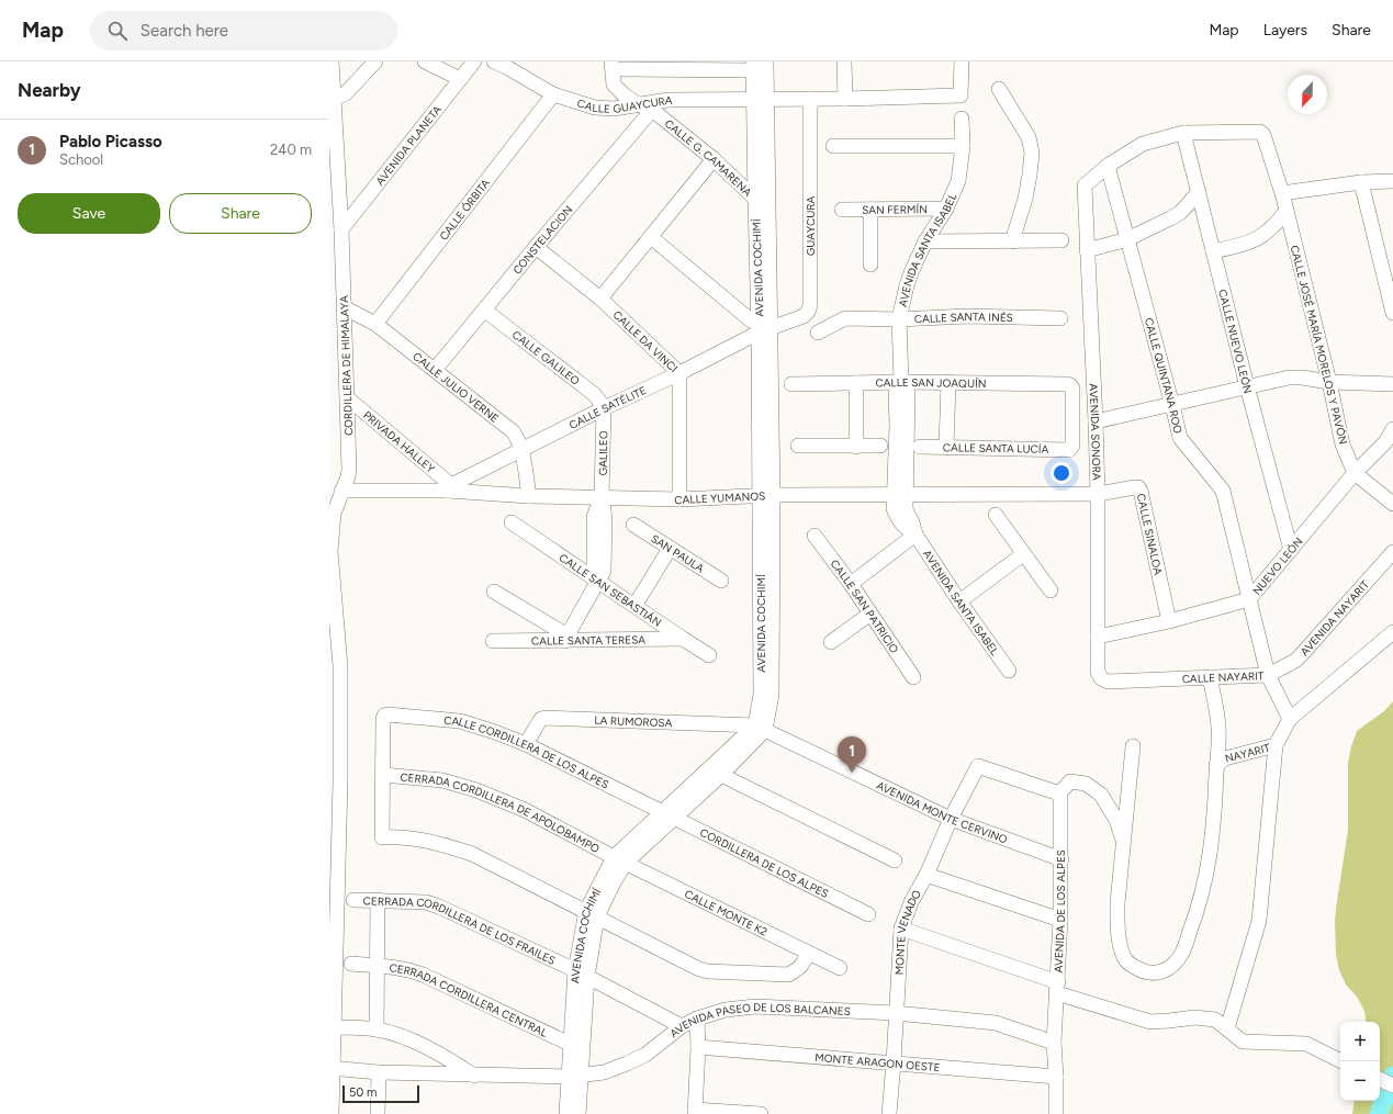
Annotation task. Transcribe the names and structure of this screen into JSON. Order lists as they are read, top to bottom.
{
  "streets": {
    "street": [
      "CALLE GUAYCURA",
      "AVENIDA PLANETA",
      "CALLE G. CAMARENA",
      "SAN FERMÍN",
      "CALLE ÓRBITA",
      "GUAYCURA",
      "CONSTELACION",
      "AVENIDA SANTA ISABEL",
      "AVENIDA COCHIMÍ",
      "CALLE SANTA INÉS",
      "CALLE DA VINCI",
      "CALLE NUEVO LEÓN",
      "CALLE JOSÉ MARÍA MORELOS Y PAVÓN",
      "CALLE GALILEO",
      "CORDILLERA DE HIMALAYA",
      "CALLE QUINTANA ROO",
      "CALLE SAN JOAQUÍN",
      "CALLE JULIO VERNE",
      "CALLE SATÉLITE",
      "AVENIDA SONORA",
      "PRIVADA HALLEY",
      "CALLE SANTA LUCÍA",
      "GALILEO",
      "CALLE YUMANOS",
      "CALLE SINALOA",
      "SAN PAULA",
      "NUEVO LEÓN",
      "CALLE SAN SEBASTIÁN",
      "CALLE SAN PATRICIO",
      "AVENIDA NAYARIT",
      "CALLE SANTA TERESA",
      "CALLE NAYARIT",
      "LA RUMOROSA",
      "CALLE CORDILLERA DE LOS ALPES",
      "NAYARIT",
      "AVENIDA MONTE CERVINO",
      "CERRADA CORDILLERA DE APOLOBAMPO",
      "CORDILLERA DE LOS ALPES",
      "AVENIDA DE LOS ALPES",
      "CALLE MONTE K2",
      "CERRADA CORDILLERA DE LOS FRAILES",
      "MONTE VENADO",
      "CERRADA CORDILLERA CENTRAL",
      "AVENIDA PASEO DE LOS BALCANES",
      "MONTE ARAGON OESTE"
    ]
  },
  "crossings": [
    ["CALLE GUAYCURA", "CALLE G. CAMARENA"],
    ["CALLE GUAYCURA", "CALLE ÓRBITA"],
    ["CALLE GUAYCURA", "GUAYCURA"],
    ["CALLE GUAYCURA", "AVENIDA COCHIMÍ"],
    ["AVENIDA PLANETA", "CORDILLERA DE HIMALAYA"],
    ["CALLE G. CAMARENA", "CONSTELACION"],
    ["CALLE G. CAMARENA", "AVENIDA COCHIMÍ"],
    ["SAN FERMÍN", "AVENIDA SANTA ISABEL"],
    ["CALLE ÓRBITA", "CALLE JULIO VERNE"],
    ["GUAYCURA", "AVENIDA COCHIMÍ"],
    ["GUAYCURA", "CALLE SATÉLITE"],
    ["CONSTELACION", "CALLE DA VINCI"],
    ["CONSTELACION", "CALLE GALILEO"],
    ["CONSTELACION", "CALLE JULIO VERNE"],
    ["AVENIDA SANTA ISABEL", "CALLE SANTA INÉS"],
    ["AVENIDA SANTA ISABEL", "CALLE SAN JOAQUÍN"],
    ["AVENIDA SANTA ISABEL", "CALLE YUMANOS"],
    ["AVENIDA COCHIMÍ", "CALLE SATÉLITE"],
    ["AVENIDA COCHIMÍ", "CALLE YUMANOS"],
    ["AVENIDA COCHIMÍ", "LA RUMOROSA"],
    ["AVENIDA COCHIMÍ", "CALLE CORDILLERA DE LOS ALPES"],
    ["AVENIDA COCHIMÍ", "AVENIDA MONTE CERVINO"],
    ["AVENIDA COCHIMÍ", "CERRADA CORDILLERA DE APOLOBAMPO"],
    ["AVENIDA COCHIMÍ", "CORDILLERA DE LOS ALPES"],
    ["AVENIDA COCHIMÍ", "CALLE MONTE K2"],
    ["AVENIDA COCHIMÍ", "CERRADA CORDILLERA DE LOS FRAILES"],
    ["AVENIDA COCHIMÍ", "CERRADA CORDILLERA CENTRAL"],
    ["AVENIDA COCHIMÍ", "AVENIDA PASEO DE LOS BALCANES"],
    ["CALLE DA VINCI", "CALLE SATÉLITE"],
    ["CALLE DA VINCI", "CALLE YUMANOS"],
    ["CALLE NUEVO LEÓN", "CALLE JOSÉ MARÍA MORELOS Y PAVÓN"],
    ["CALLE NUEVO LEÓN", "NUEVO LEÓN"],
    ["CALLE JOSÉ MARÍA MORELOS Y PAVÓN", "NUEVO LEÓN"],
    ["CALLE GALILEO", "CALLE SATÉLITE"],
    ["CALLE GALILEO", "GALILEO"],
    ["CORDILLERA DE HIMALAYA", "CALLE JULIO VERNE"],
    ["CORDILLERA DE HIMALAYA", "PRIVADA HALLEY"],
    ["CORDILLERA DE HIMALAYA", "CALLE YUMANOS"],
    ["CALLE QUINTANA ROO", "AVENIDA SONORA"],
    ["CALLE QUINTANA ROO", "NUEVO LEÓN"],
    ["CALLE QUINTANA ROO", "AVENIDA NAYARIT"],
    ["CALLE QUINTANA ROO", "CALLE NAYARIT"],
    ["CALLE SAN JOAQUÍN", "CALLE SANTA LUCÍA"],
    ["CALLE JULIO VERNE", "CALLE SATÉLITE"],
    ["CALLE JULIO VERNE", "CALLE YUMANOS"],
    ["CALLE SATÉLITE", "PRIVADA HALLEY"],
    ["CALLE SATÉLITE", "GALILEO"],
    ["CALLE SATÉLITE", "CALLE YUMANOS"],
    ["AVENIDA SONORA", "CALLE YUMANOS"],
    ["AVENIDA SONORA", "CALLE SINALOA"],
    ["AVENIDA SONORA", "NUEVO LEÓN"],
    ["AVENIDA SONORA", "CALLE NAYARIT"],
    ["PRIVADA HALLEY", "CALLE YUMANOS"],
    ["GALILEO", "CALLE YUMANOS"],
    ["GALILEO", "CALLE SAN SEBASTIÁN"],
    ["CALLE YUMANOS", "CALLE SINALOA"],
    ["CALLE SINALOA", "NUEVO LEÓN"],
    ["CALLE SAN SEBASTIÁN", "CALLE SANTA TERESA"],
    ["AVENIDA NAYARIT", "CALLE NAYARIT"],
    ["CALLE NAYARIT", "NAYARIT"],
    ["LA RUMOROSA", "CALLE CORDILLERA DE LOS ALPES"],
    ["LA RUMOROSA", "AVENIDA MONTE CERVINO"],
    ["CALLE CORDILLERA DE LOS ALPES", "CERRADA CORDILLERA DE APOLOBAMPO"],
    ["CALLE CORDILLERA DE LOS ALPES", "CORDILLERA DE LOS ALPES"],
    ["AVENIDA MONTE CERVINO", "AVENIDA DE LOS ALPES"],
    ["AVENIDA MONTE CERVINO", "MONTE VENADO"],
    ["CERRADA CORDILLERA DE APOLOBAMPO", "CALLE MONTE K2"],
    ["AVENIDA DE LOS ALPES", "MONTE VENADO"],
    ["AVENIDA DE LOS ALPES", "AVENIDA PASEO DE LOS BALCANES"],
    ["AVENIDA DE LOS ALPES", "MONTE ARAGON OESTE"],
    ["CERRADA CORDILLERA DE LOS FRAILES", "AVENIDA PASEO DE LOS BALCANES"],
    ["MONTE VENADO", "AVENIDA PASEO DE LOS BALCANES"],
    ["MONTE VENADO", "MONTE ARAGON OESTE"]
  ],
  "scale_bar": "50 m",
  "north": "bottom",
  "page": {
    "header": "Map",
    "search": "Search here",
    "nav": ["Map", "Layers", "Share"],
    "heading": "Nearby",
    "list": [
      {
        "mark": "1",
        "name": "Pablo Picasso",
        "note": "School",
        "value": "240 m"
      }
    ],
    "buttons": ["Save", "Share"],
    "pins": "1",
    "map_buttons": ["+", "−"],
    "scale": "50 m"
  }
}
